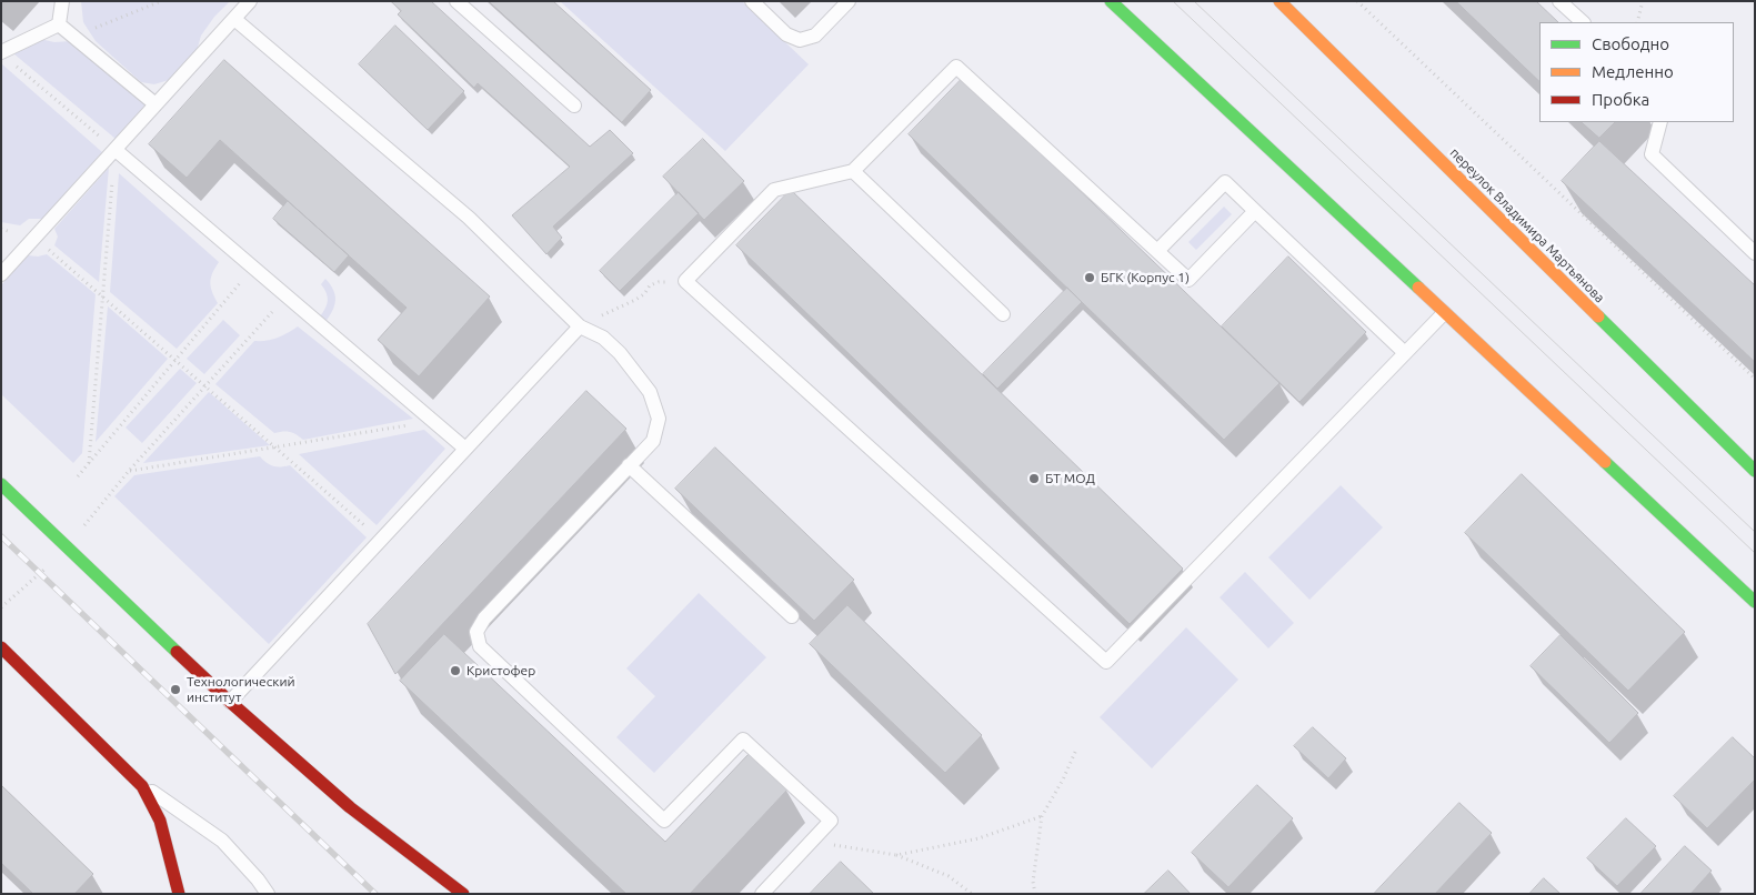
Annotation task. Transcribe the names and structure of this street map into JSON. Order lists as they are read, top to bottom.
{
  "streets": {
    "street": ["переулок Владимира Мартьянова"]
  },
  "places": [
    "БГК (Корпус 1)",
    "БТ МОД",
    "Кристофер",
    "Технологический институт"
  ],
  "legend": ["Свободно", "Медленно", "Пробка"]
}
